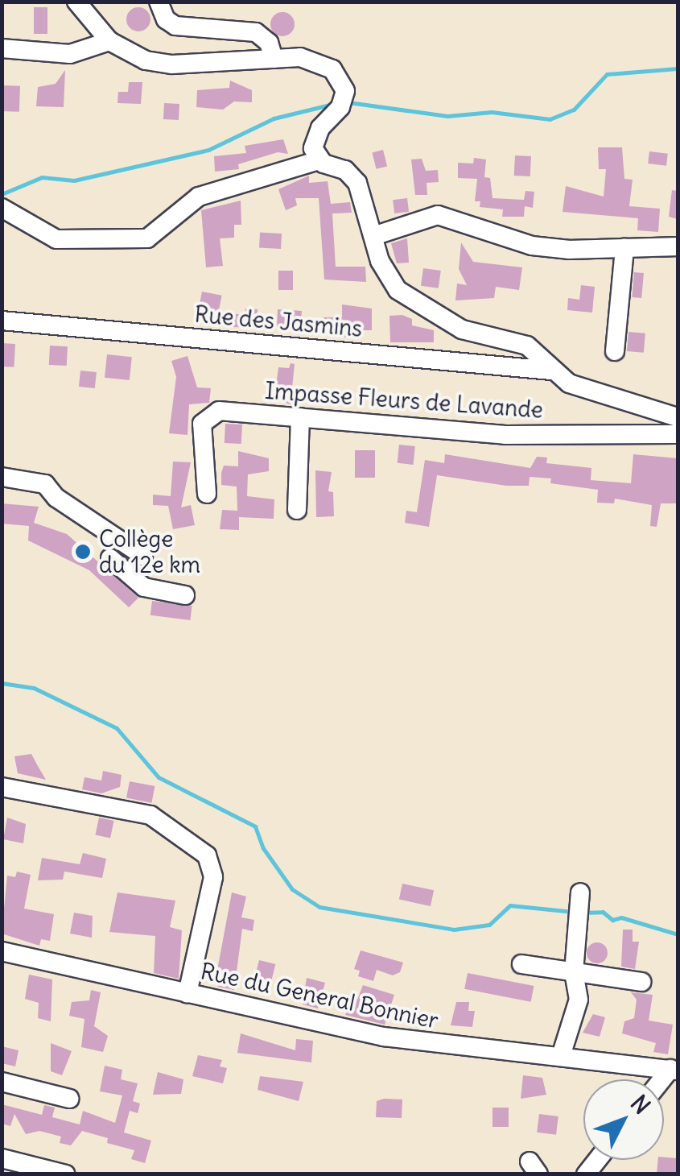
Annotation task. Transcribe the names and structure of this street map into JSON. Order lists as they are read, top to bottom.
{
  "streets": {
    "street": ["Rue des Jasmins", "Impasse Fleurs de Lavande", "Rue du General Bonnier"]
  },
  "places": ["Collège du 12e km"],
  "north": "top right"
}
